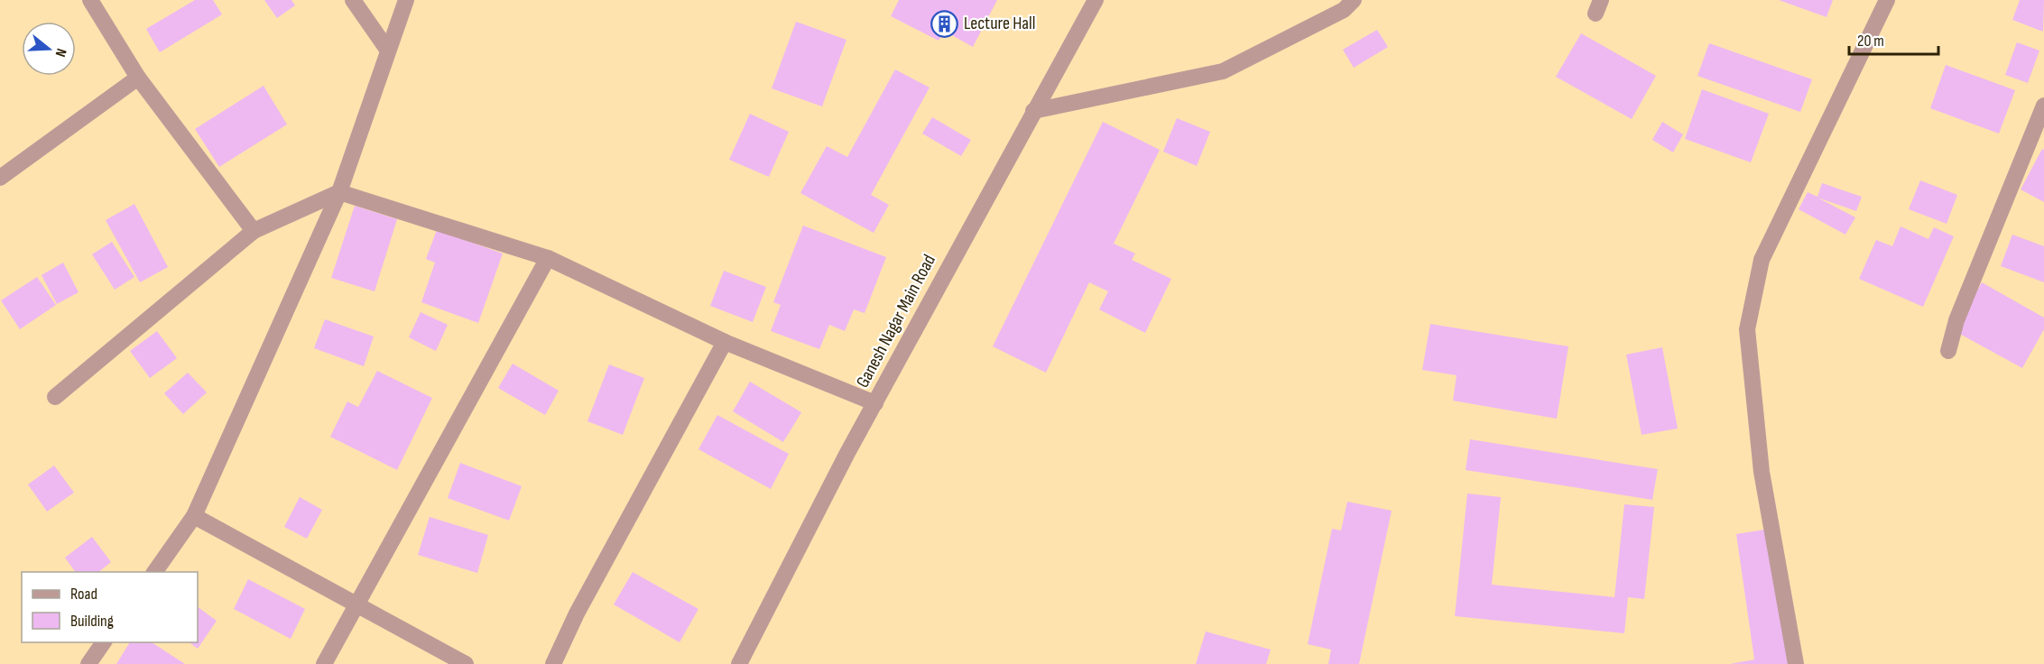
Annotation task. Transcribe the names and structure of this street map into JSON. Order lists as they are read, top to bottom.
{
  "streets": {
    "street": ["Ganesh Nagar Main Road"]
  },
  "places": {
    "building": ["Lecture Hall"]
  },
  "legend": ["Road", "Building"],
  "scale_bar": "20 m",
  "north": "right"
}
